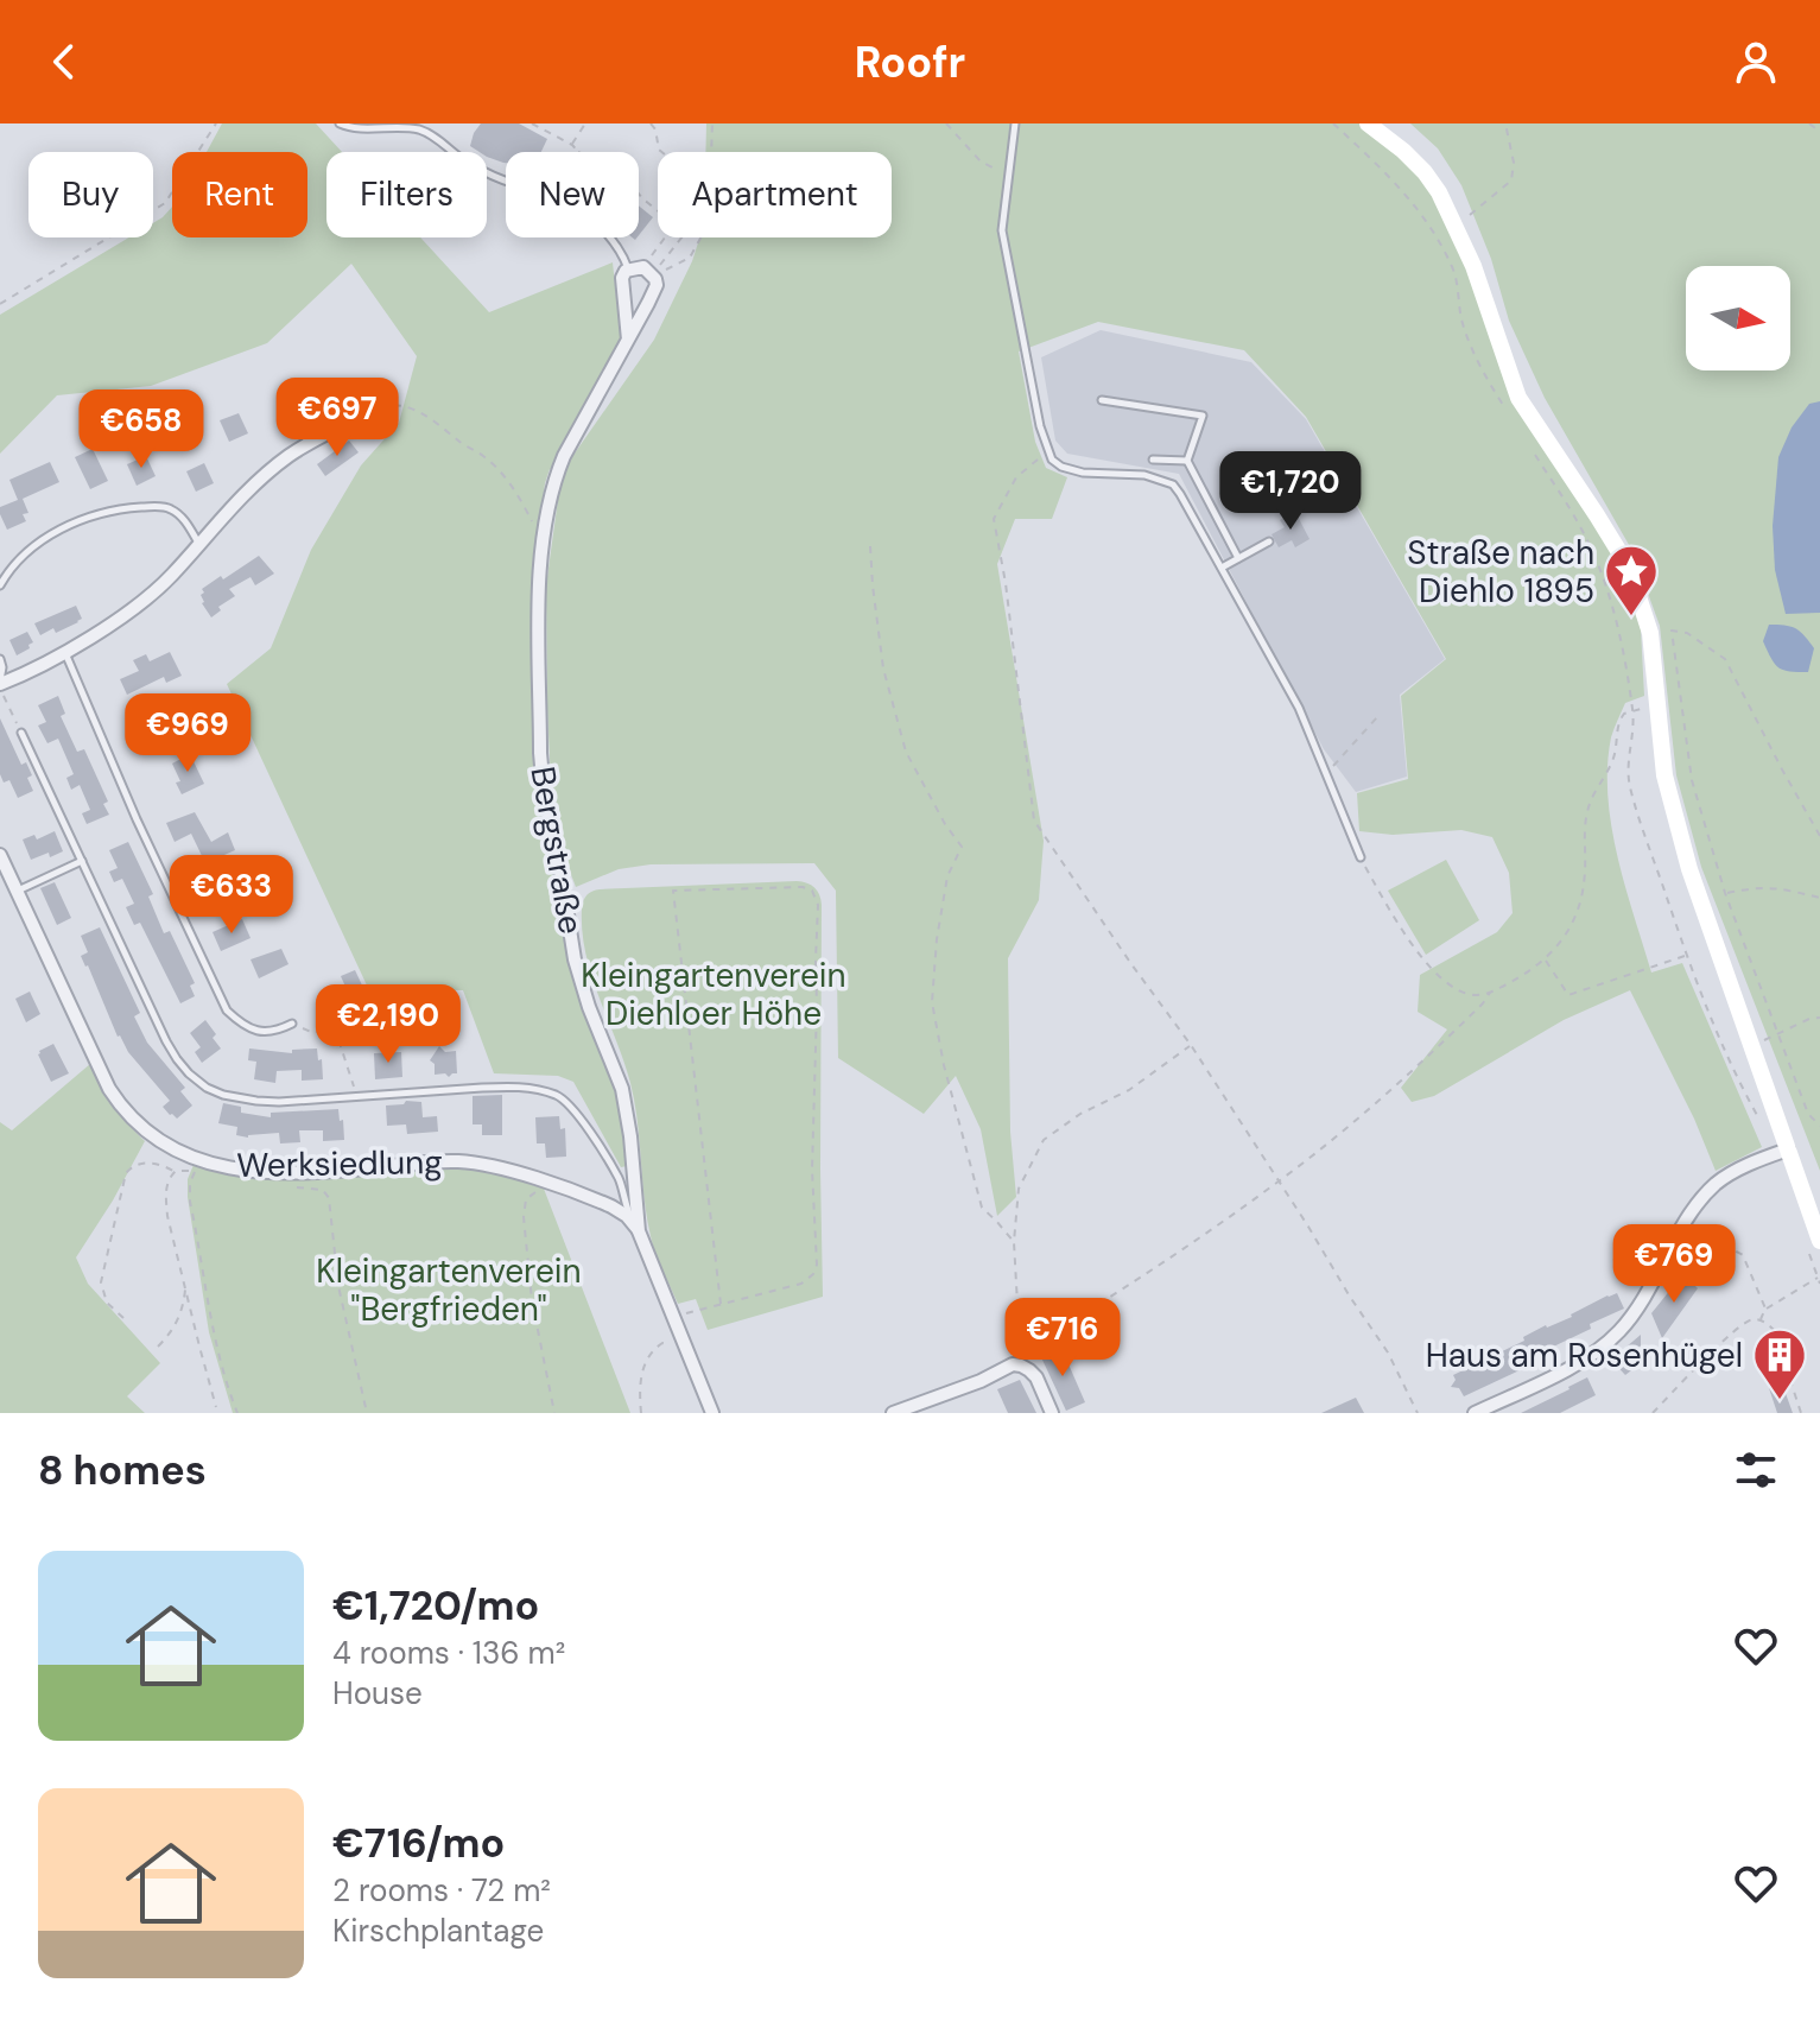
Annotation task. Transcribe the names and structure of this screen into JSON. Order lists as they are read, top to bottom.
{
  "streets": {
    "street": ["Bergstraße", "Werksiedlung"]
  },
  "crossings": [
    ["Bergstraße", "Werksiedlung"]
  ],
  "parks": ["Kleingartenverein Diehloer Höhe", "Kleingartenverein \"Bergfrieden\""],
  "places": {
    "place": ["Straße nach Diehlo 1895"],
    "building": ["Haus am Rosenhügel"]
  },
  "north": "right",
  "page": {
    "header": "Roofr",
    "chip": [
      "Buy",
      "Rent",
      "Filters",
      "New",
      "Apartment"
    ],
    "price": [
      "€697",
      "€658",
      "€1,720",
      "€969",
      "€633",
      "€2,190",
      "€769",
      "€716"
    ],
    "heading": "8 homes",
    "list": [
      {
        "name": "€1,720/mo",
        "note": "4 rooms · 136 m² · House"
      },
      {
        "name": "€716/mo",
        "note": "2 rooms · 72 m² · Kirschplantage"
      }
    ]
  }
}
